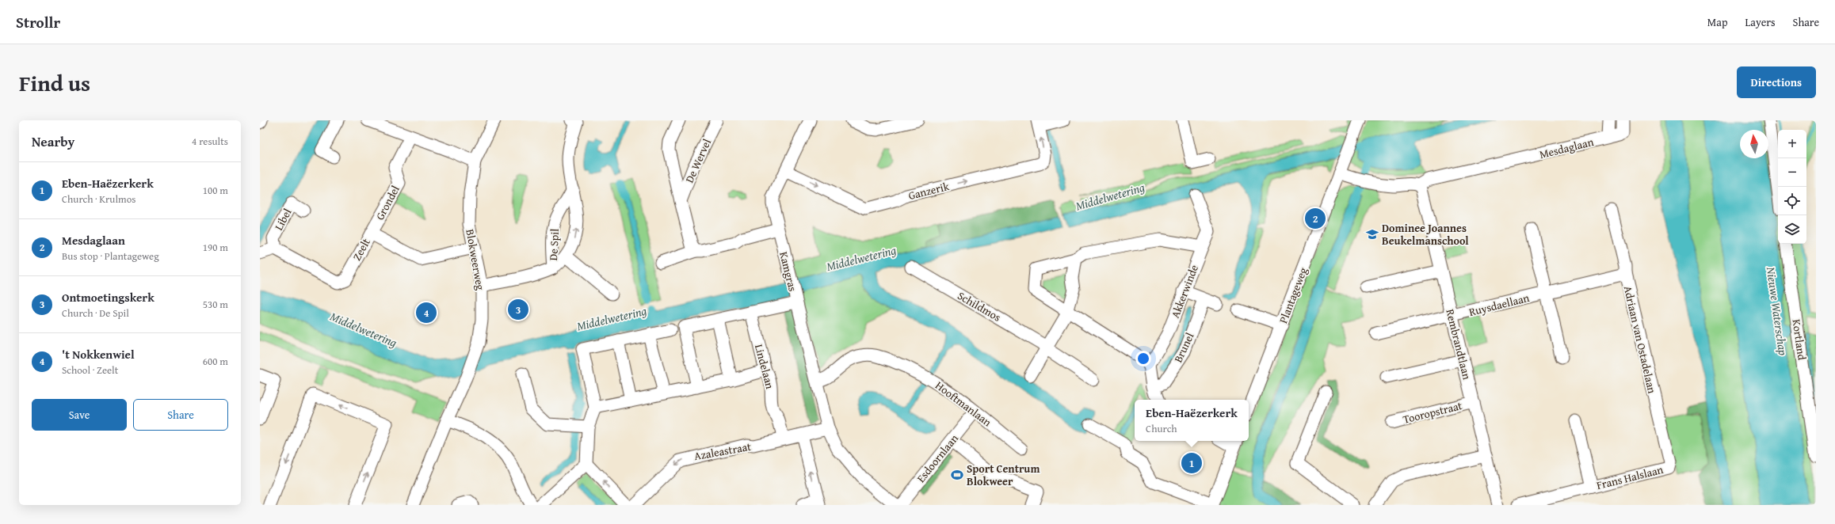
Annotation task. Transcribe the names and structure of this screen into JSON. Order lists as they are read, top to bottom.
{
  "streets": {
    "street": [
      "Mesdaglaan",
      "De Wervel",
      "Ganzerik",
      "Grondel",
      "Libel",
      "De Spil",
      "Zeelt",
      "Blokweerweg",
      "Kamgras",
      "Akkerwinde",
      "Plantageweg",
      "Ruysdaellaan",
      "Schildmos",
      "Adriaan van Ostadelaan",
      "Kortland",
      "Rembrandtlaan",
      "Brunel",
      "Lindelaan",
      "Hooftmanlaan",
      "Tooropstraat",
      "Azaleastraat",
      "Esdoornlaan",
      "Frans Halslaan"
    ]
  },
  "crossings": [
    ["Mesdaglaan", "Plantageweg"],
    ["Mesdaglaan", "Rembrandtlaan"],
    ["Ganzerik", "Kamgras"],
    ["Grondel", "Zeelt"],
    ["Libel", "Zeelt"],
    ["De Spil", "Blokweerweg"],
    ["Zeelt", "Blokweerweg"],
    ["Kamgras", "Hooftmanlaan"],
    ["Kamgras", "Azaleastraat"],
    ["Ruysdaellaan", "Adriaan van Ostadelaan"],
    ["Ruysdaellaan", "Rembrandtlaan"],
    ["Adriaan van Ostadelaan", "Frans Halslaan"],
    ["Rembrandtlaan", "Tooropstraat"],
    ["Lindelaan", "Azaleastraat"],
    ["Hooftmanlaan", "Esdoornlaan"]
  ],
  "water": ["Middelwetering", "Nieuwe Waterschap"],
  "places": {
    "school or university": ["Dominee Joannes Beukelmanschool"],
    "sports": ["Sport Centrum Blokweer"]
  },
  "north": "top",
  "page": {
    "header": "Strollr",
    "nav": ["Map", "Layers", "Share"],
    "title": "Find us",
    "buttons": [
      "Directions",
      ["Save", "Share"]
    ],
    "heading": ["Nearby", "4 results"],
    "map_buttons": ["+", "−"],
    "list": [
      {
        "mark": "1",
        "name": "Eben-Haëzerkerk",
        "note": "Church · Krulmos",
        "value": "100 m"
      },
      {
        "mark": "2",
        "name": "Mesdaglaan",
        "note": "Bus stop · Plantageweg",
        "value": "190 m"
      },
      {
        "mark": "3",
        "name": "Ontmoetingskerk",
        "note": "Church · De Spil",
        "value": "530 m"
      },
      {
        "mark": "4",
        "name": "'t Nokkenwiel",
        "note": "School · Zeelt",
        "value": "600 m"
      }
    ],
    "pins": [
      "2",
      "3",
      "4",
      "1"
    ],
    "popup": ["Eben-Haëzerkerk", "Church"]
  }
}
